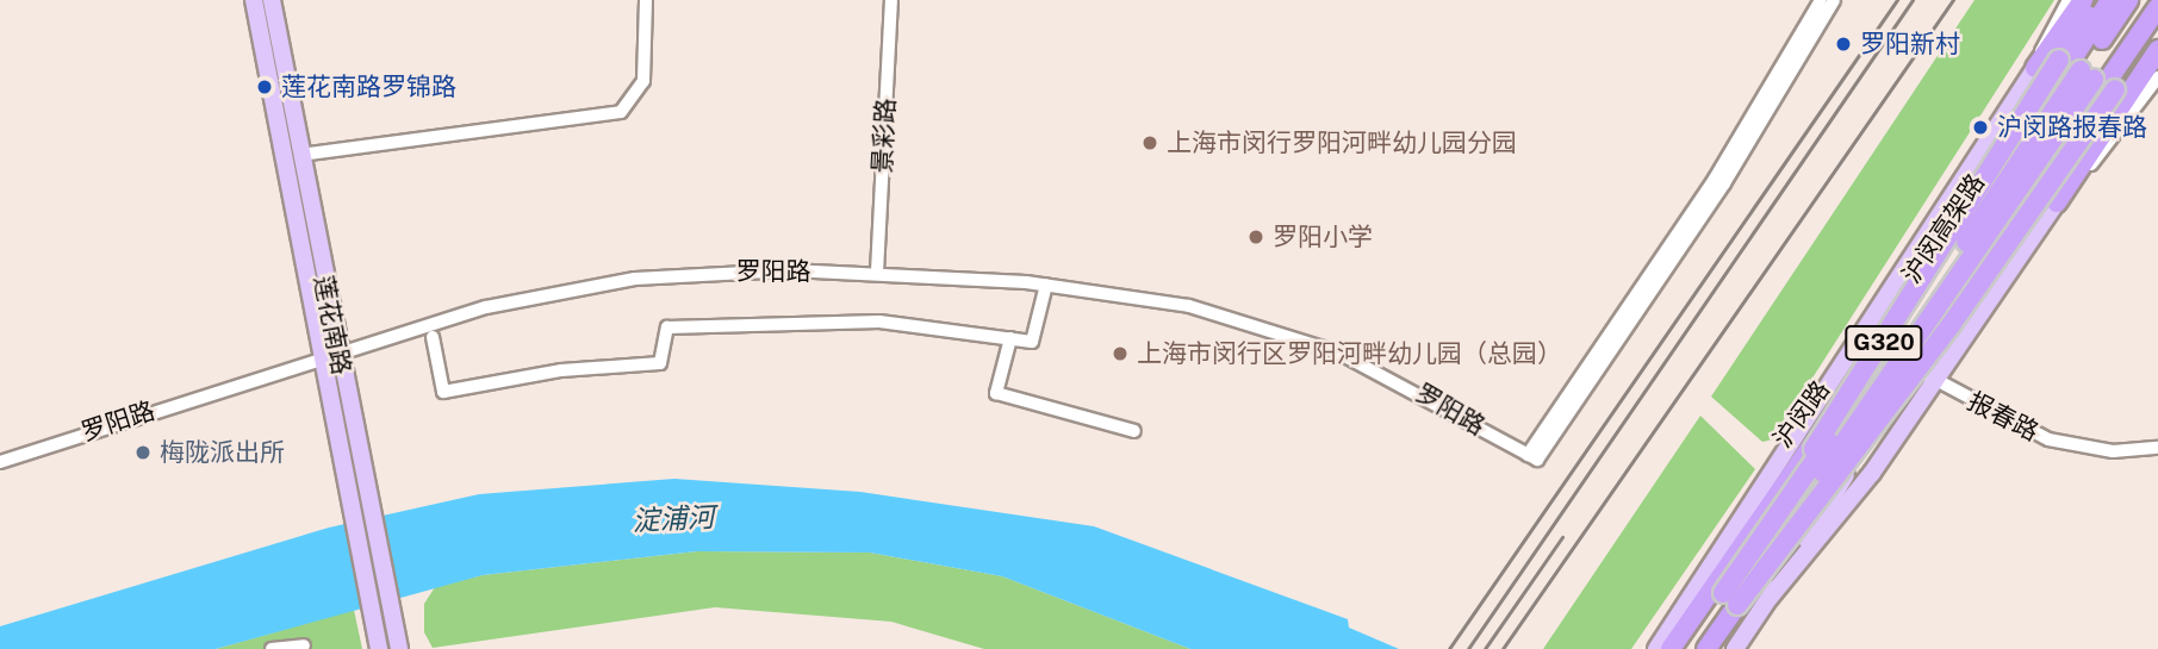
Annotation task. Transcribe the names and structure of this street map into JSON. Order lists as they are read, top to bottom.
{
  "streets": {
    "highway": ["沪闵高架路", "G320", "沪闵路"],
    "main road": ["莲花南路"],
    "street": ["景彩路", "罗阳路", "报春路"]
  },
  "crossings": [
    ["景彩路", "罗阳路"],
    ["沪闵高架路", "G320"],
    ["罗阳路", "莲花南路"],
    ["G320", "报春路"],
    ["沪闵路", "报春路"]
  ],
  "water": ["淀浦河"],
  "places": [
    "罗阳新村",
    "莲花南路罗锦路",
    "沪闵路报春路",
    "上海市闵行罗阳河畔幼儿园分园",
    "罗阳小学",
    "上海市闵行区罗阳河畔幼儿园（总园）",
    "梅陇派出所"
  ]
}
